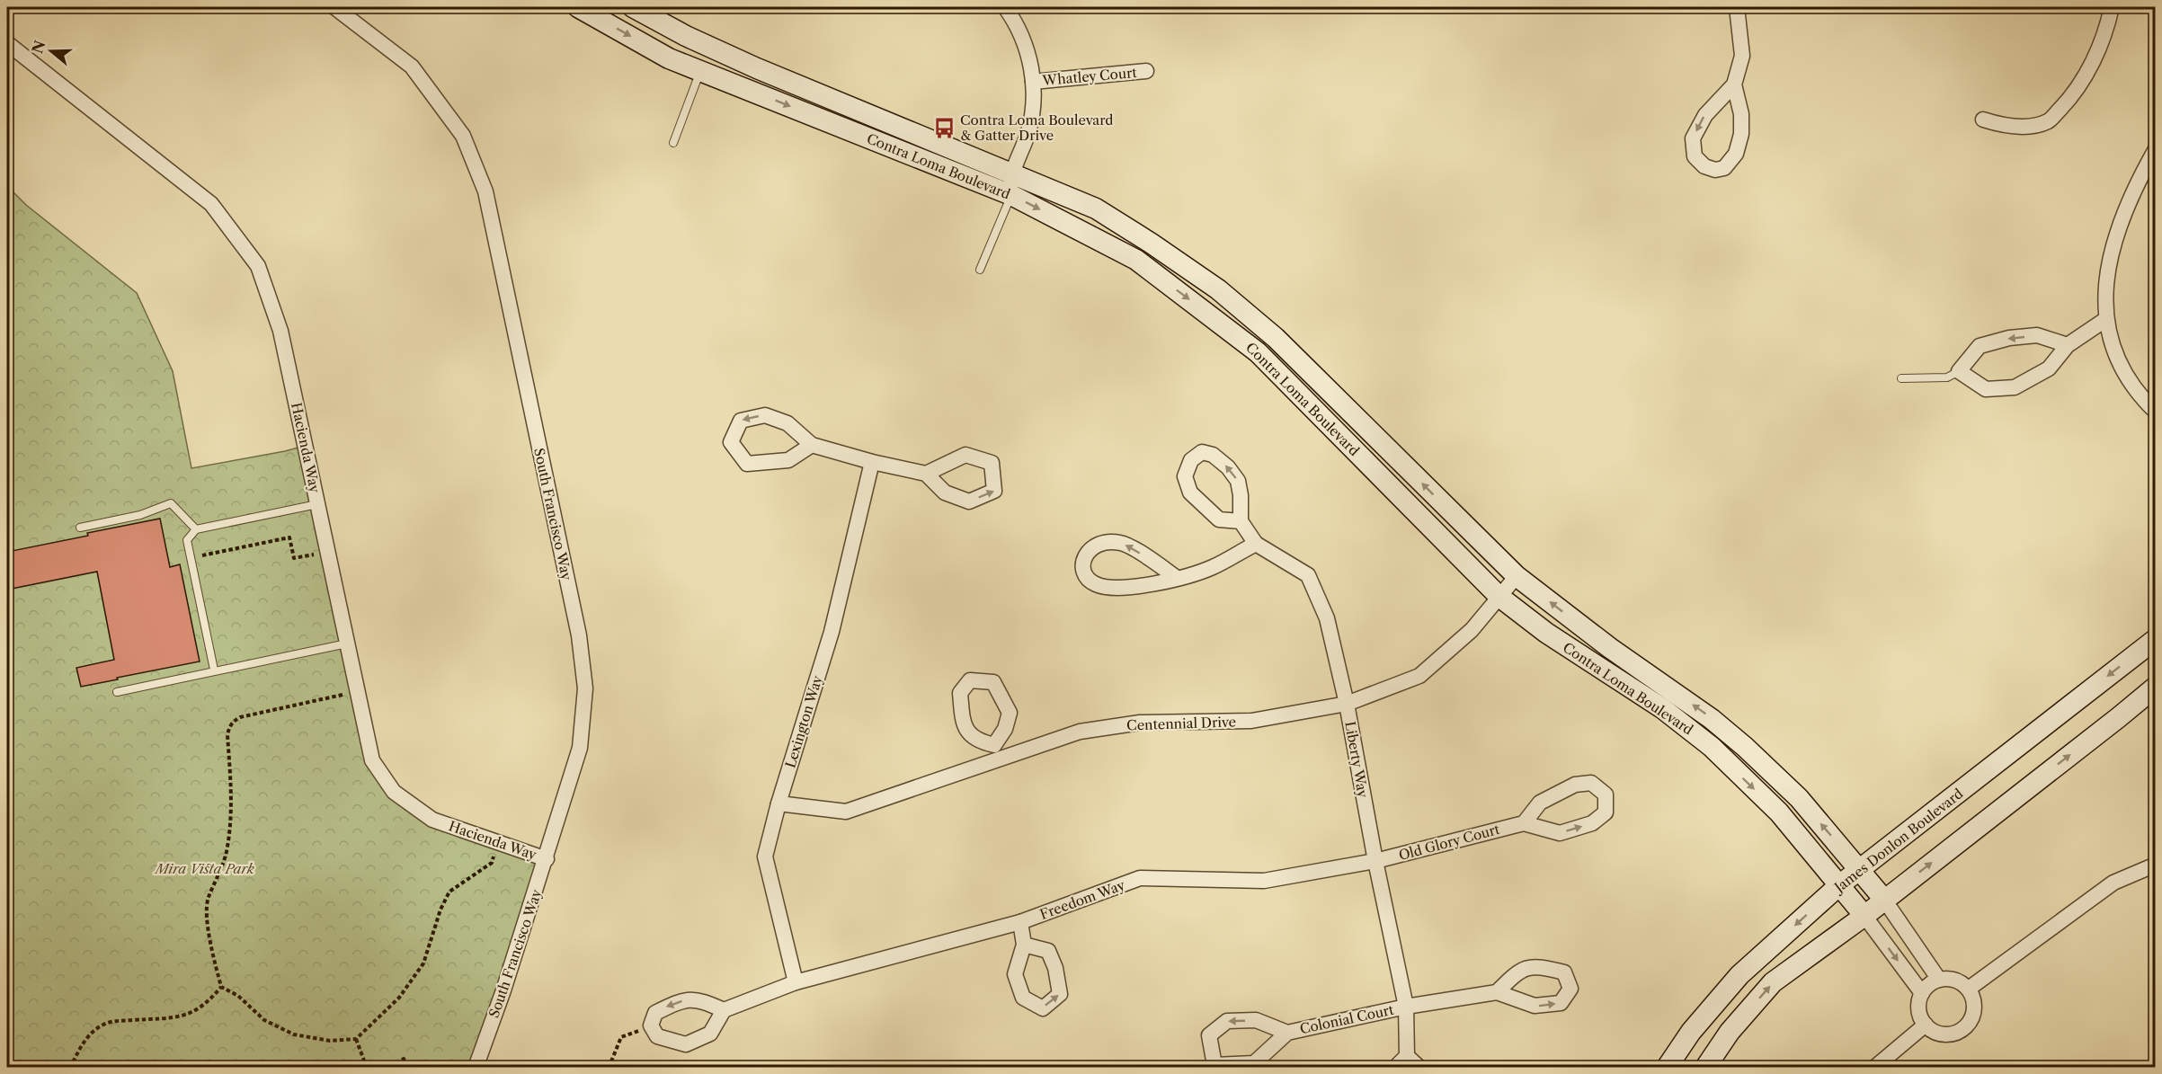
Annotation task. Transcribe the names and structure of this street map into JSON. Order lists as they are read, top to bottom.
{
  "streets": {
    "main road": ["Contra Loma Boulevard", "James Donlon Boulevard"],
    "street": [
      "Whatley Court",
      "Hacienda Way",
      "South Francisco Way",
      "Lexington Way",
      "Centennial Drive",
      "Liberty Way",
      "Old Glory Court",
      "Freedom Way",
      "Colonial Court"
    ]
  },
  "crossings": [
    ["Contra Loma Boulevard", "Centennial Drive"],
    ["Contra Loma Boulevard", "James Donlon Boulevard"],
    ["Hacienda Way", "South Francisco Way"],
    ["Lexington Way", "Centennial Drive"],
    ["Lexington Way", "Freedom Way"],
    ["Centennial Drive", "Liberty Way"],
    ["Liberty Way", "Old Glory Court"],
    ["Liberty Way", "Freedom Way"],
    ["Liberty Way", "Colonial Court"],
    ["Old Glory Court", "Freedom Way"]
  ],
  "parks": ["Mira Vista Park"],
  "places": {
    "bus stop": ["Contra Loma Boulevard & Gatter Drive"]
  },
  "north": "left"
}
